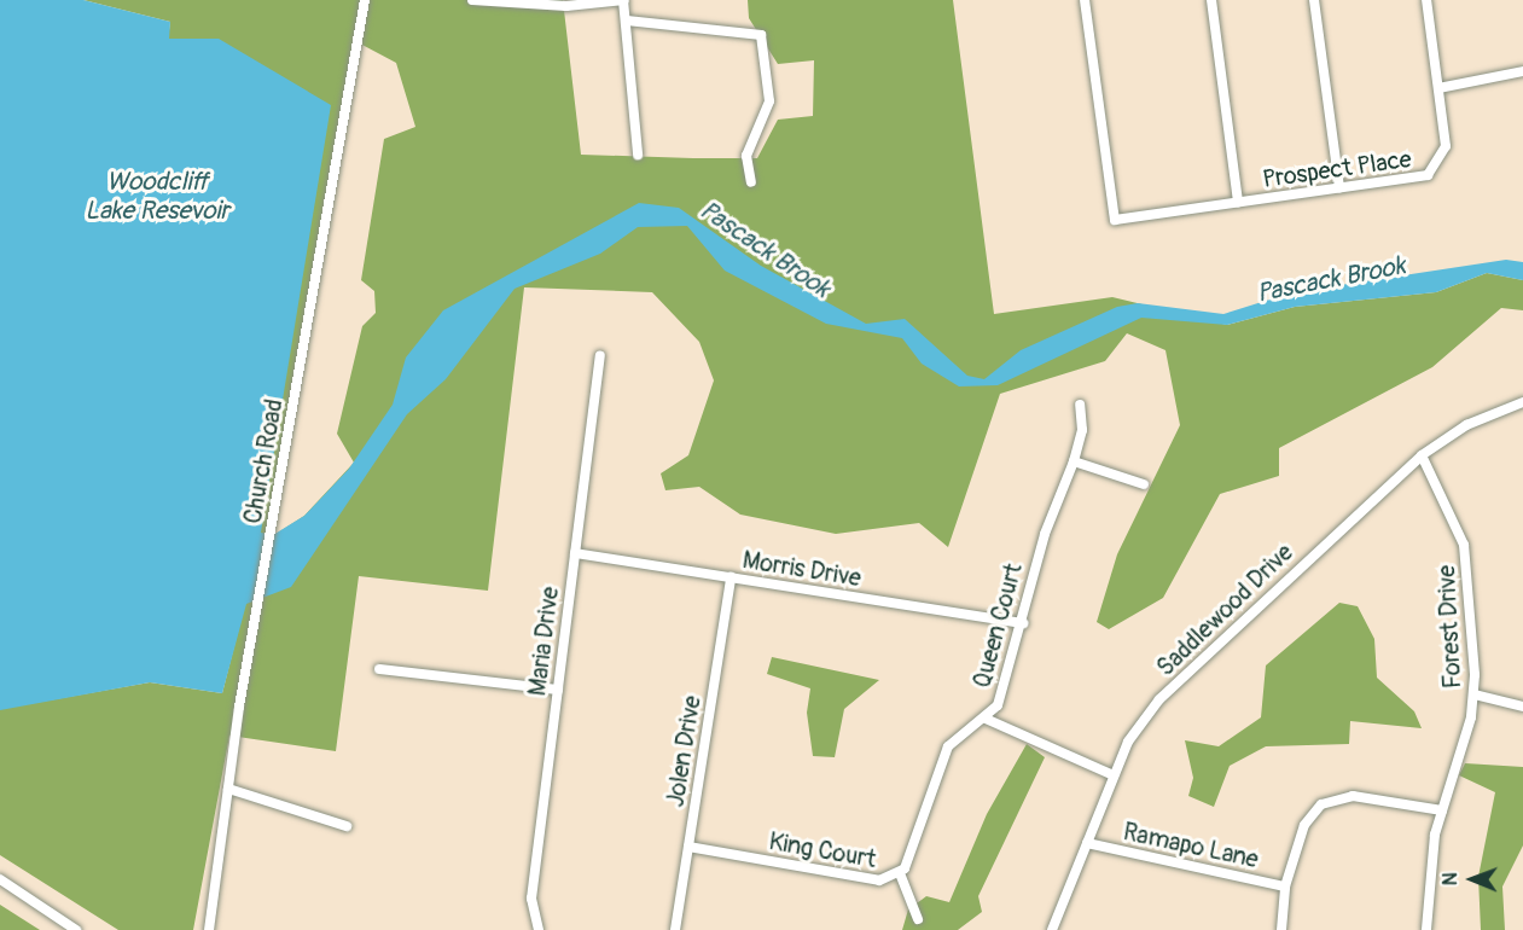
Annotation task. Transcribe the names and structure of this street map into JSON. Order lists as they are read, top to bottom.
{
  "streets": {
    "street": [
      "Prospect Place",
      "Church Road",
      "Morris Drive",
      "Saddlewood Drive",
      "Queen Court",
      "Forest Drive",
      "Maria Drive",
      "Jolen Drive",
      "Ramapo Lane",
      "King Court"
    ]
  },
  "crossings": [
    ["Morris Drive", "Queen Court"],
    ["Morris Drive", "Maria Drive"],
    ["Morris Drive", "Jolen Drive"],
    ["Saddlewood Drive", "Forest Drive"],
    ["Saddlewood Drive", "Ramapo Lane"],
    ["Queen Court", "King Court"],
    ["Jolen Drive", "King Court"]
  ],
  "water": ["Woodcliff Lake Resevoir", "Pascack Brook"],
  "north": "left"
}
